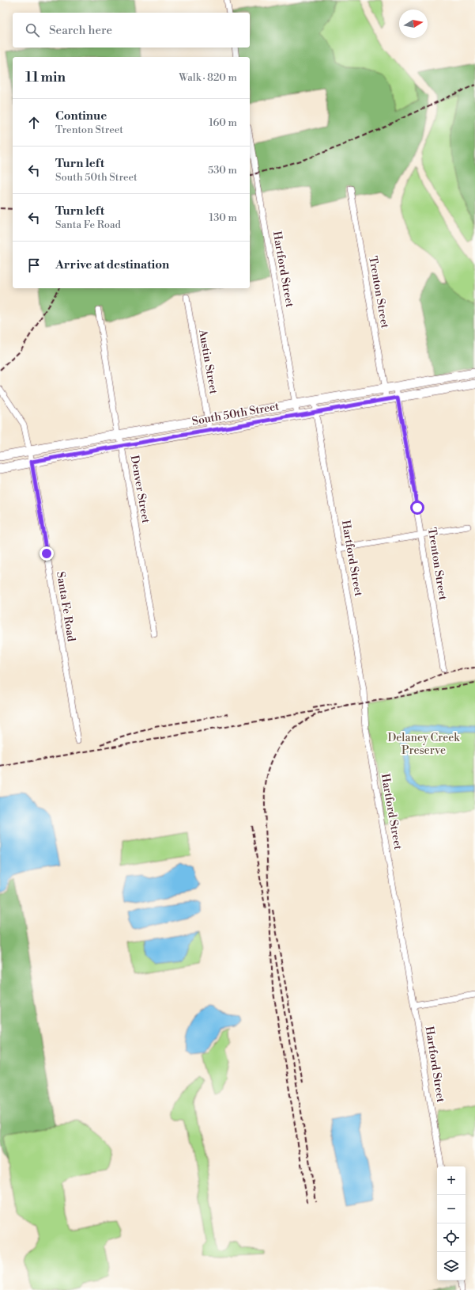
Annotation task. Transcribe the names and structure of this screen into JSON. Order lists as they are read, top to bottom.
{
  "streets": {
    "main road": ["South 50th Street"],
    "street": [
      "Hartford Street",
      "Trenton Street",
      "Austin Street",
      "Denver Street",
      "Santa Fe Road"
    ]
  },
  "crossings": [
    ["Hartford Street", "South 50th Street"],
    ["Trenton Street", "South 50th Street"],
    ["Austin Street", "South 50th Street"],
    ["South 50th Street", "Denver Street"],
    ["South 50th Street", "Santa Fe Road"]
  ],
  "parks": ["Delaney Creek Preserve"],
  "north": "right",
  "page": {
    "search": "Search here",
    "heading": ["11 min", "Walk · 820 m"],
    "list": [
      ["Continue", "Trenton Street", "160 m"],
      ["Turn left", "South 50th Street", "530 m"],
      ["Turn left", "Santa Fe Road", "130 m"],
      "Arrive at destination"
    ],
    "map_buttons": ["+", "−"]
  }
}
